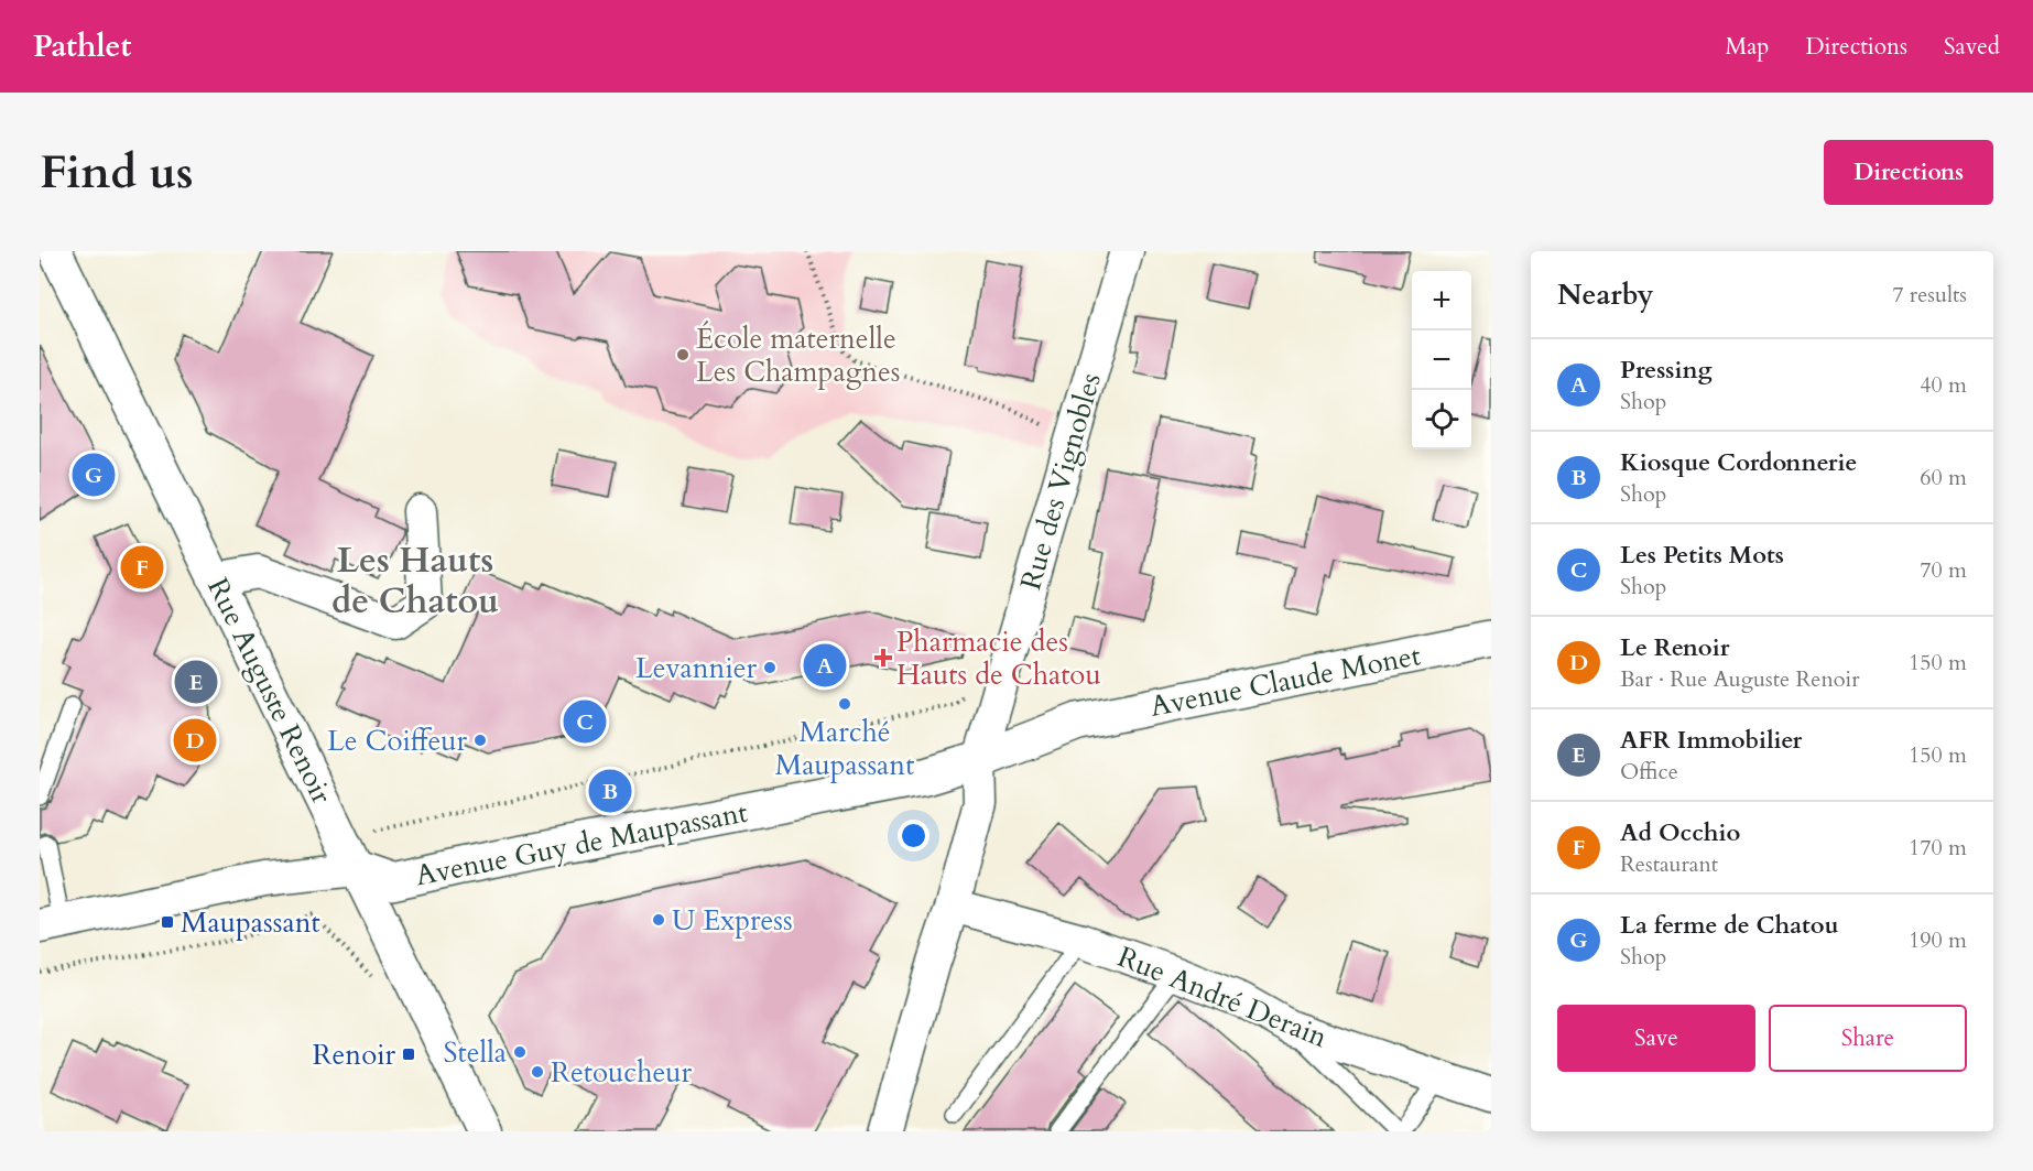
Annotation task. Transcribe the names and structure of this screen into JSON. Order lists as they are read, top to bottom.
{
  "streets": {
    "street": [
      "Rue des Vignobles",
      "Avenue Claude Monet",
      "Rue Auguste Renoir",
      "Avenue Guy de Maupassant",
      "Rue André Derain"
    ]
  },
  "crossings": [
    ["Rue des Vignobles", "Avenue Guy de Maupassant"],
    ["Rue des Vignobles", "Rue André Derain"],
    ["Avenue Claude Monet", "Avenue Guy de Maupassant"],
    ["Rue Auguste Renoir", "Avenue Guy de Maupassant"]
  ],
  "districts": ["Les Hauts de Chatou"],
  "places": {
    "other": [
      "École maternelle Les Champagnes",
      "Levannier",
      "Marché Maupassant",
      "Le Coiffeur",
      "U Express",
      "Stella",
      "Retoucheur"
    ],
    "health": ["Pharmacie des Hauts de Chatou"],
    "transit": ["Maupassant", "Renoir"]
  },
  "page": {
    "header": "Pathlet",
    "nav": ["Map", "Directions", "Saved"],
    "buttons": [
      "Directions",
      ["Save", "Share"]
    ],
    "title": "Find us",
    "heading": ["Nearby", "7 results"],
    "map_buttons": ["+", "−"],
    "list": [
      {
        "mark": "A",
        "name": "Pressing",
        "note": "Shop",
        "value": "40 m"
      },
      {
        "mark": "B",
        "name": "Kiosque Cordonnerie",
        "note": "Shop",
        "value": "60 m"
      },
      {
        "mark": "C",
        "name": "Les Petits Mots",
        "note": "Shop",
        "value": "70 m"
      },
      {
        "mark": "D",
        "name": "Le Renoir",
        "note": "Bar · Rue Auguste Renoir",
        "value": "150 m"
      },
      {
        "mark": "E",
        "name": "AFR Immobilier",
        "note": "Office",
        "value": "150 m"
      },
      {
        "mark": "F",
        "name": "Ad Occhio",
        "note": "Restaurant",
        "value": "170 m"
      },
      {
        "mark": "G",
        "name": "La ferme de Chatou",
        "note": "Shop",
        "value": "190 m"
      }
    ],
    "pins": [
      "G",
      "F",
      "A",
      "E",
      "C",
      "D",
      "B"
    ]
  }
}
